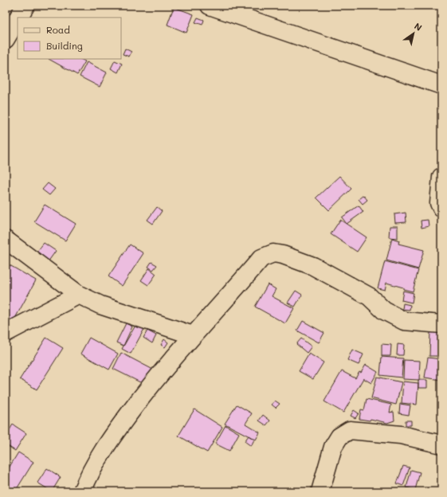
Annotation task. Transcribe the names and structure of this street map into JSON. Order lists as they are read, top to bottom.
{
  "legend": ["Road", "Building"],
  "north": "top right"
}
